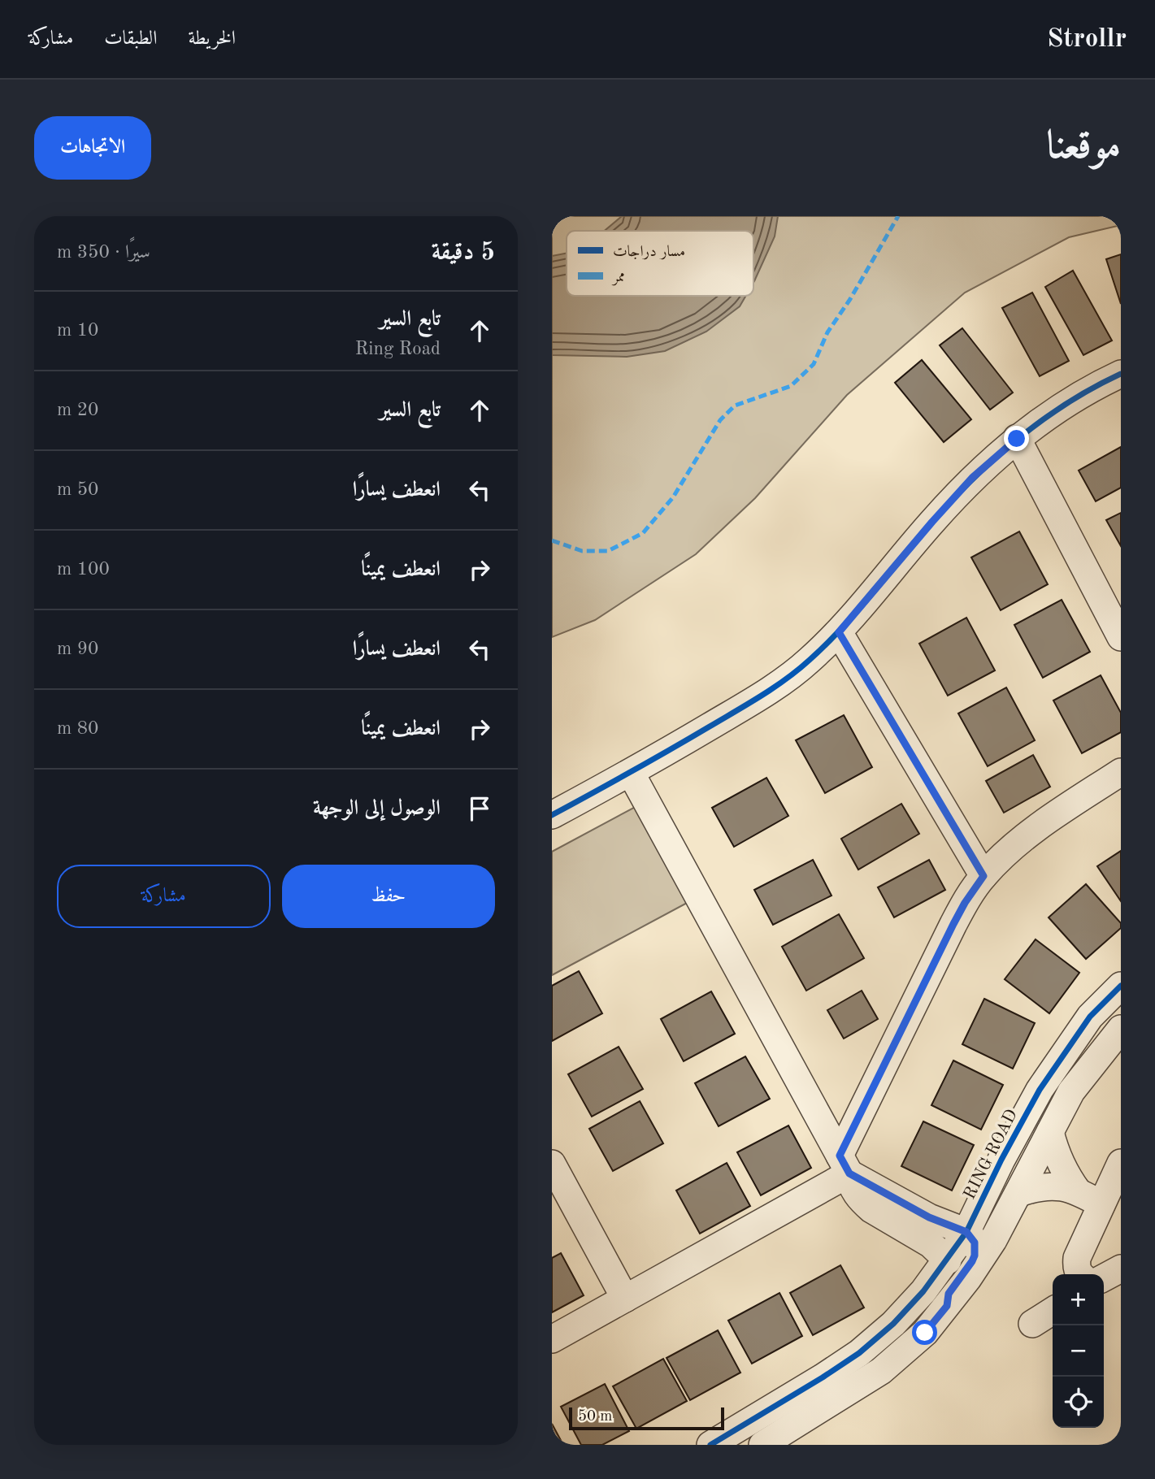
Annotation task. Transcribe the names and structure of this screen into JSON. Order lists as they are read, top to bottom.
{
  "streets": {
    "street": ["RING ROAD"]
  },
  "legend": ["مسار دراجات", "ممر"],
  "scale_bar": "50 m",
  "page": {
    "header": "Strollr",
    "nav": ["الخريطة", "الطبقات", "مشاركة"],
    "title": "موقعنا",
    "buttons": [
      "الاتجاهات",
      ["حفظ", "مشاركة"]
    ],
    "heading": ["5 دقيقة", "سيرًا · 350 m"],
    "list": [
      ["تابع السير", "Ring Road", "10 m"],
      ["تابع السير", "20 m"],
      ["انعطف يسارًا", "50 m"],
      ["انعطف يمينًا", "100 m"],
      ["انعطف يسارًا", "90 m"],
      ["انعطف يمينًا", "80 m"],
      "الوصول إلى الوجهة"
    ],
    "map_buttons": ["+", "−"],
    "scale": "50 m"
  }
}
